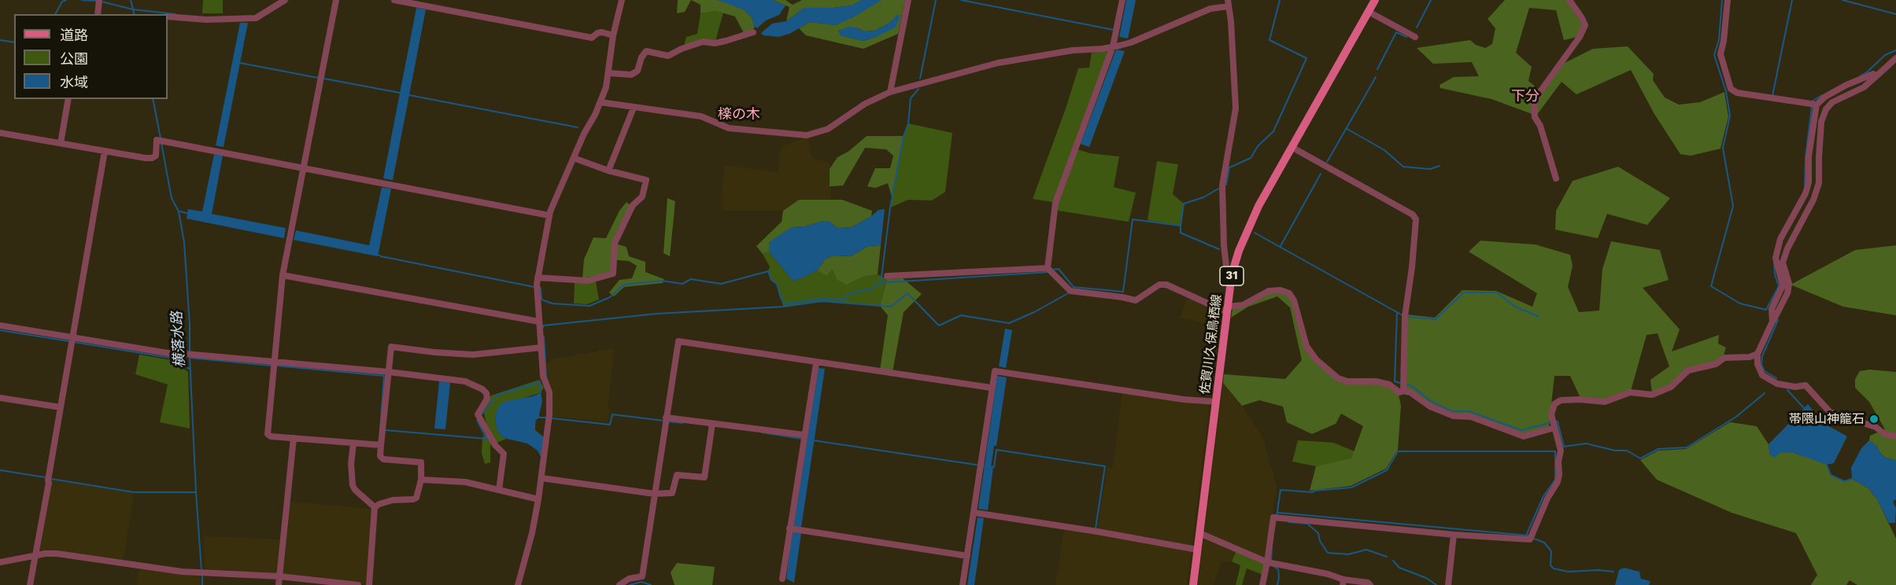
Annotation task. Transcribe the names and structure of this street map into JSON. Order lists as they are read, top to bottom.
{
  "streets": {
    "main road": ["31", "佐賀川久保鳥栖線"]
  },
  "districts": ["下分", "檪の木"],
  "water": ["横落水路"],
  "places": ["帯隈山神籠石"],
  "legend": ["道路", "公園", "水域"]
}
